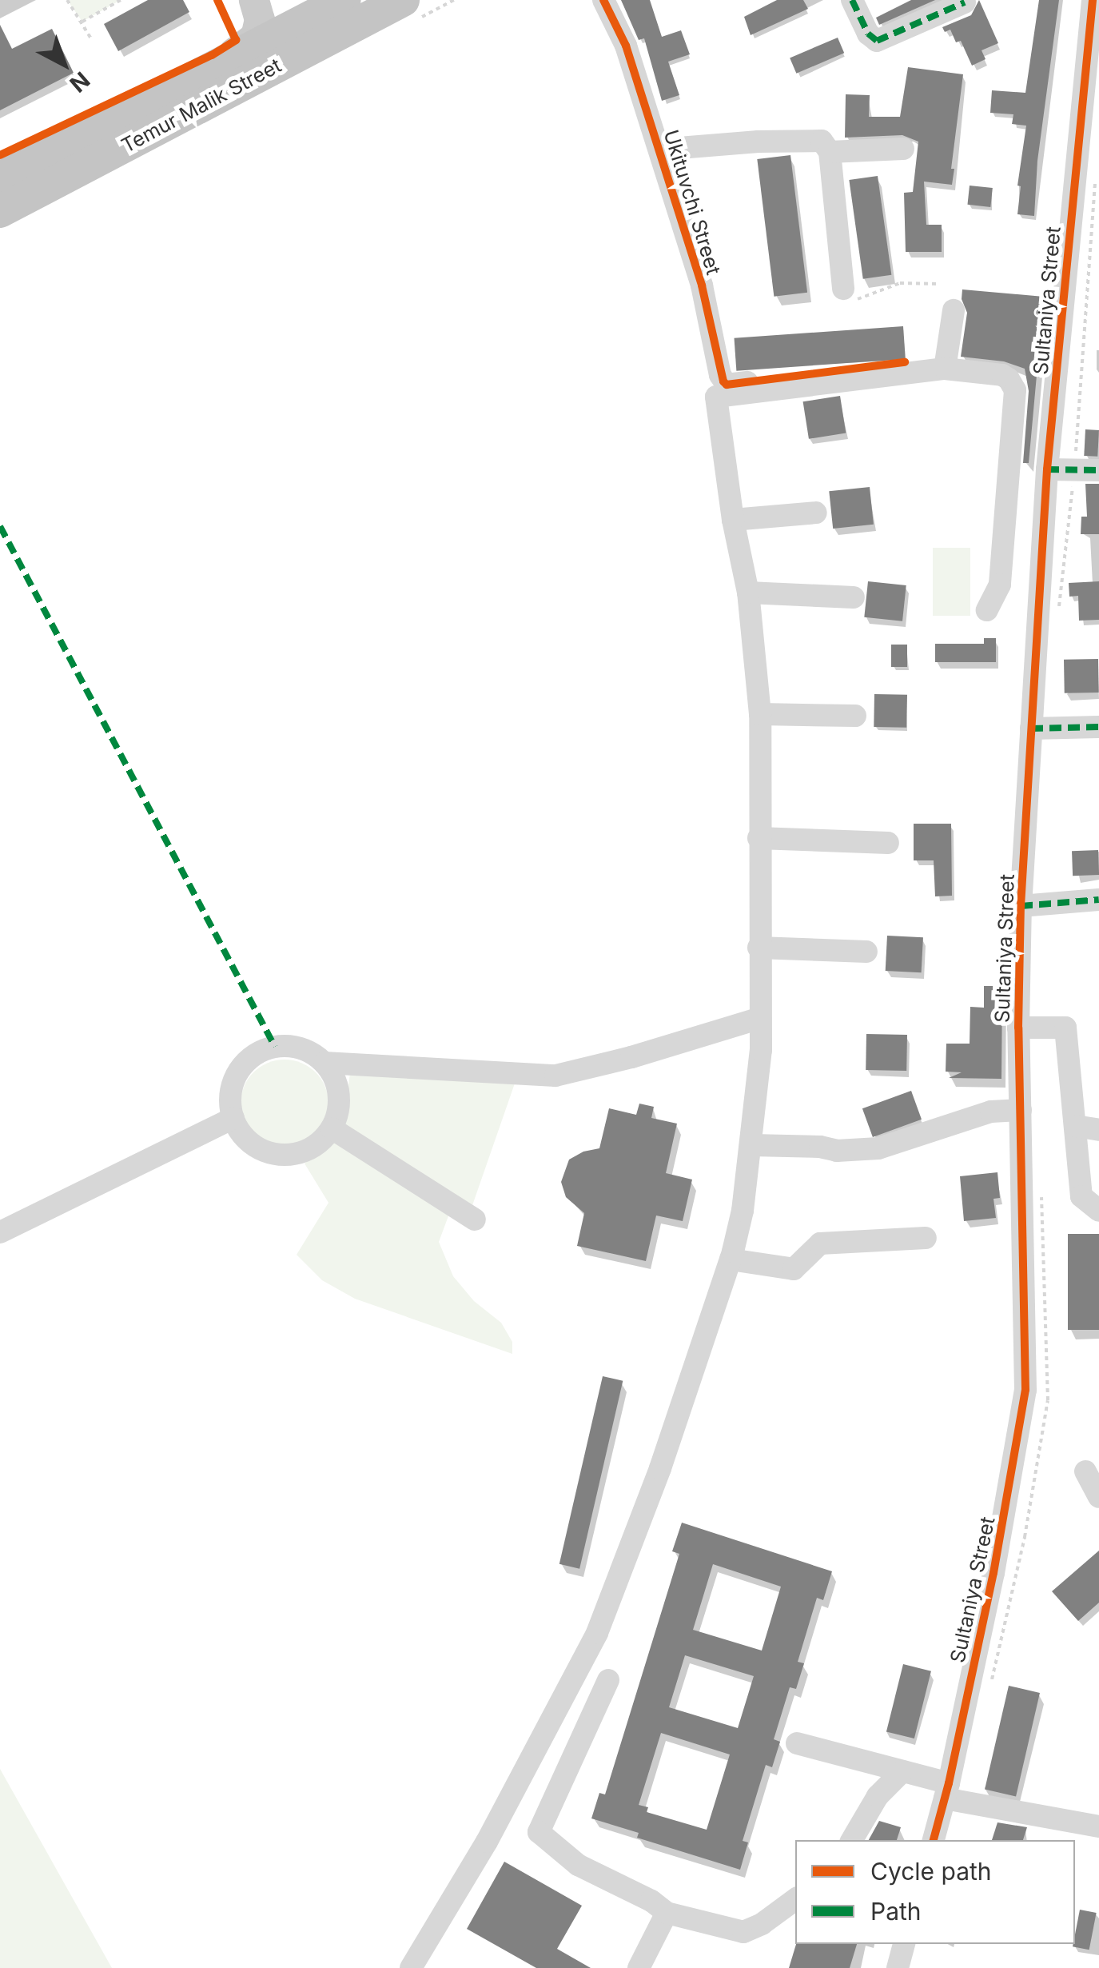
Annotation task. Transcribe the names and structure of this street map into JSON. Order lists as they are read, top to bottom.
{
  "streets": {
    "highway": ["Temur Malik Street"],
    "street": ["Ukituvchi Street", "Sultаniya Street"]
  },
  "legend": ["Cycle path", "Path"],
  "north": "bottom right"
}
